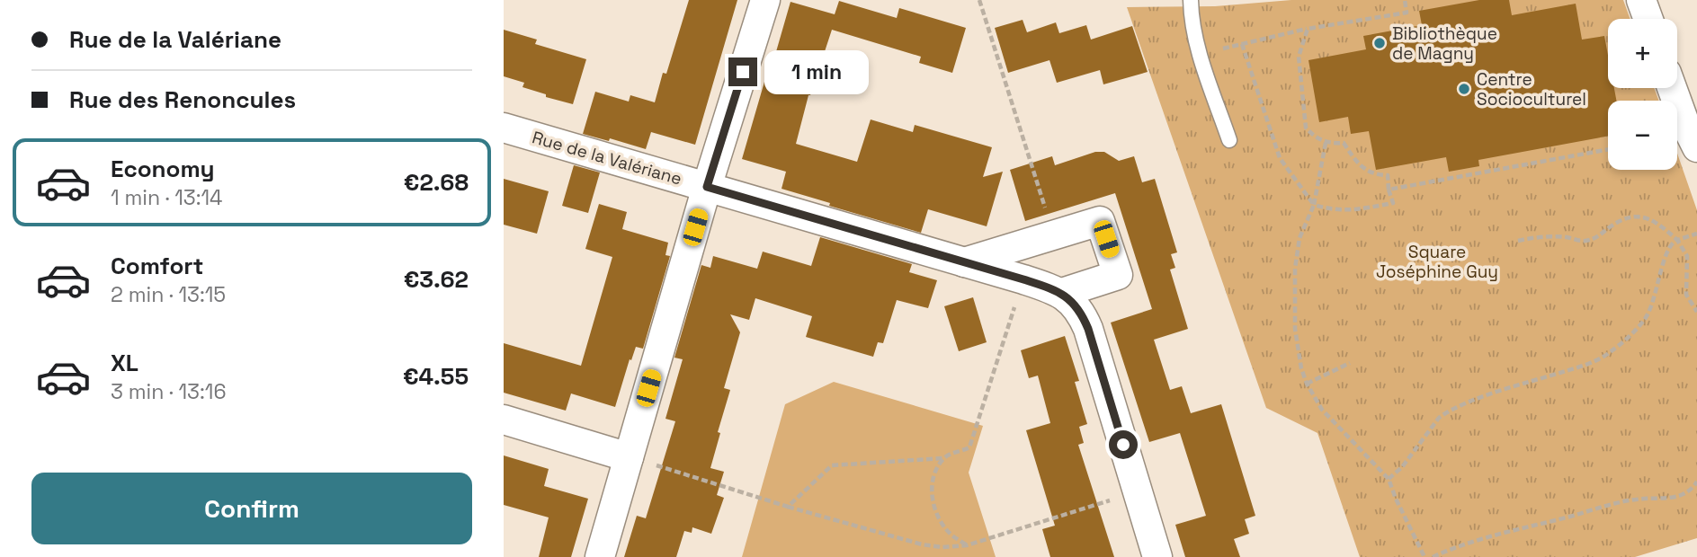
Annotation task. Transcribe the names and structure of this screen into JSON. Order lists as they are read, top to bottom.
{
  "streets": {
    "street": ["Rue de la Valériane"]
  },
  "parks": ["Square Joséphine Guy"],
  "places": ["Bibliothèque de Magny", "Centre Socioculturel"],
  "page": {
    "banner": ["Rue de la Valériane", "Rue des Renoncules"],
    "map_buttons": ["+", "−"],
    "bubble": "1 min",
    "list": [
      {
        "name": "Economy",
        "note": "1 min · 13:14",
        "value": "€2.68"
      },
      {
        "name": "Comfort",
        "note": "2 min · 13:15",
        "value": "€3.62"
      },
      {
        "name": "XL",
        "note": "3 min · 13:16",
        "value": "€4.55"
      }
    ],
    "buttons": "Confirm"
  }
}
